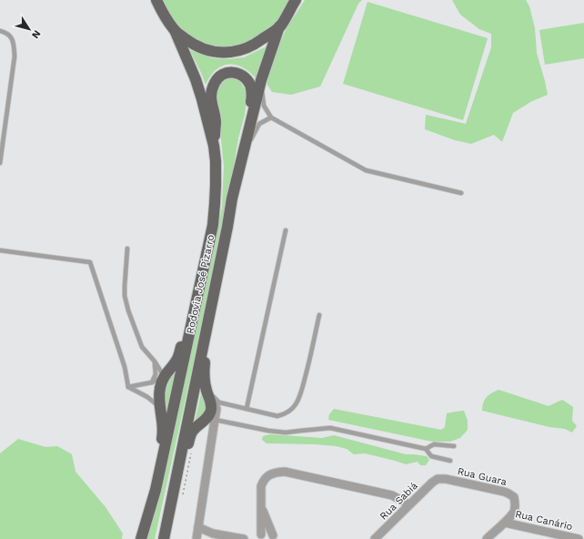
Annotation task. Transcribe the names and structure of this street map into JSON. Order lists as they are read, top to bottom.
{
  "streets": {
    "main road": ["Rodovia José Pizarro"],
    "street": ["Rua Guara", "Rua Sabiá", "Rua Canário"]
  },
  "crossings": [
    ["Rua Guara", "Rua Sabiá"],
    ["Rua Guara", "Rua Canário"]
  ],
  "north": "bottom right"
}
